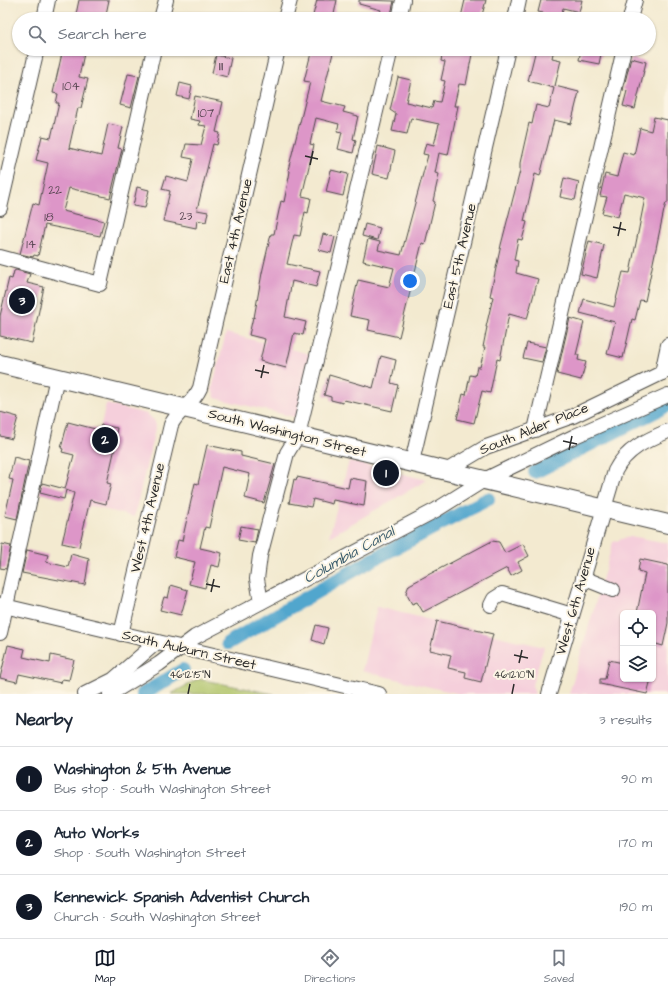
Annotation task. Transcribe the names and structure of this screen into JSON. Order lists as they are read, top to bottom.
{
  "streets": {
    "main road": ["South Washington Street"],
    "street": [
      "East 4th Avenue",
      "East 5th Avenue",
      "South Alder Place",
      "West 4th Avenue",
      "West 6th Avenue",
      "South Auburn Street"
    ]
  },
  "crossings": [
    ["East 4th Avenue", "South Washington Street"],
    ["East 4th Avenue", "West 4th Avenue"],
    ["East 5th Avenue", "South Washington Street"],
    ["South Alder Place", "South Washington Street"],
    ["South Washington Street", "West 4th Avenue"],
    ["South Washington Street", "West 6th Avenue"],
    ["West 4th Avenue", "South Auburn Street"]
  ],
  "water": ["Columbia Canal"],
  "house_numbers": [
    "111",
    "104",
    "107",
    "22",
    "23",
    "18",
    "14"
  ],
  "page": {
    "search": "Search here",
    "pins": ["3", "2", "1"],
    "heading": ["Nearby", "3 results"],
    "list": [
      {
        "mark": "1",
        "name": "Washington & 5th Avenue",
        "note": "Bus stop · South Washington Street",
        "value": "90 m"
      },
      {
        "mark": "2",
        "name": "Auto Works",
        "note": "Shop · South Washington Street",
        "value": "170 m"
      },
      {
        "mark": "3",
        "name": "Kennewick Spanish Adventist Church",
        "note": "Church · South Washington Street",
        "value": "190 m"
      }
    ],
    "nav": ["Map", "Directions", "Saved"]
  },
  "coordinates": ["46°12'15\"N", "46°12'10\"N"]
}
